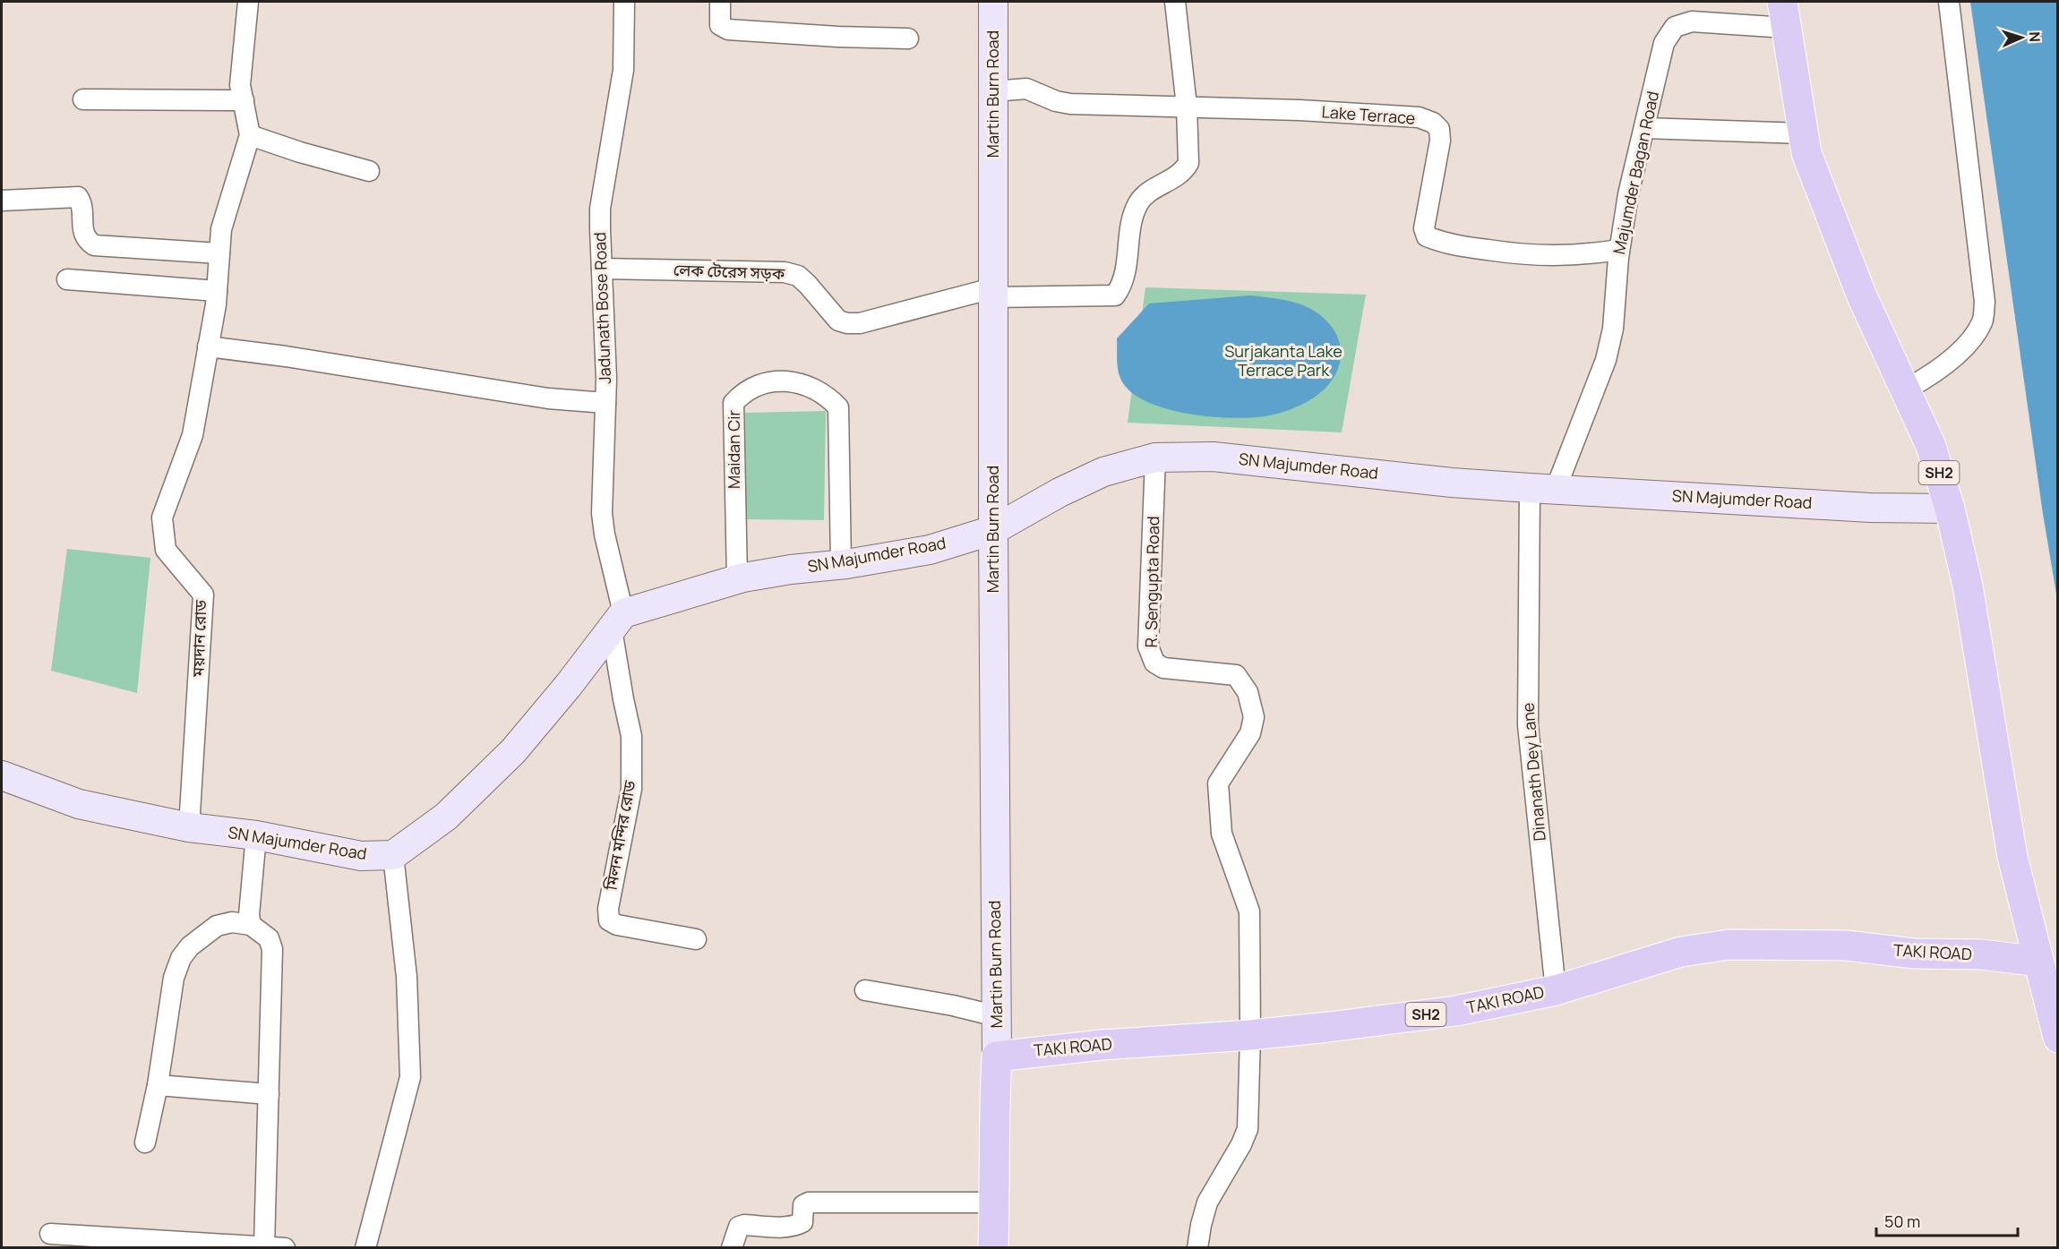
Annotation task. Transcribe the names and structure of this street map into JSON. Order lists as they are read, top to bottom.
{
  "streets": {
    "main road": [
      "Martin Burn Road",
      "SN Majumder Road",
      "SH2",
      "TAKI ROAD"
    ],
    "street": [
      "Lake Terrace",
      "Majumder Bagan Road",
      "লেক টেরেস সড়ক",
      "Jadunath Bose Road",
      "Maidan Cir",
      "R. Sengupta Road",
      "ময়দান রোড",
      "Dinanath Dey Lane",
      "মিলন মন্দির রোড"
    ]
  },
  "crossings": [
    ["Martin Burn Road", "Lake Terrace"],
    ["Martin Burn Road", "লেক টেরেস সড়ক"],
    ["Martin Burn Road", "SN Majumder Road"],
    ["Martin Burn Road", "TAKI ROAD"],
    ["Lake Terrace", "Majumder Bagan Road"],
    ["Majumder Bagan Road", "SN Majumder Road"],
    ["Majumder Bagan Road", "SH2"],
    ["Majumder Bagan Road", "Dinanath Dey Lane"],
    ["লেক টেরেস সড়ক", "Jadunath Bose Road"],
    ["Jadunath Bose Road", "SN Majumder Road"],
    ["Jadunath Bose Road", "মিলন মন্দির রোড"],
    ["Maidan Cir", "SN Majumder Road"],
    ["SN Majumder Road", "SH2"],
    ["SN Majumder Road", "R. Sengupta Road"],
    ["SN Majumder Road", "ময়দান রোড"],
    ["SN Majumder Road", "Dinanath Dey Lane"],
    ["SN Majumder Road", "মিলন মন্দির রোড"],
    ["SH2", "TAKI ROAD"],
    ["R. Sengupta Road", "TAKI ROAD"],
    ["Dinanath Dey Lane", "TAKI ROAD"]
  ],
  "parks": ["Surjakanta Lake Terrace Park"],
  "scale_bar": "50 m",
  "north": "right"
}
